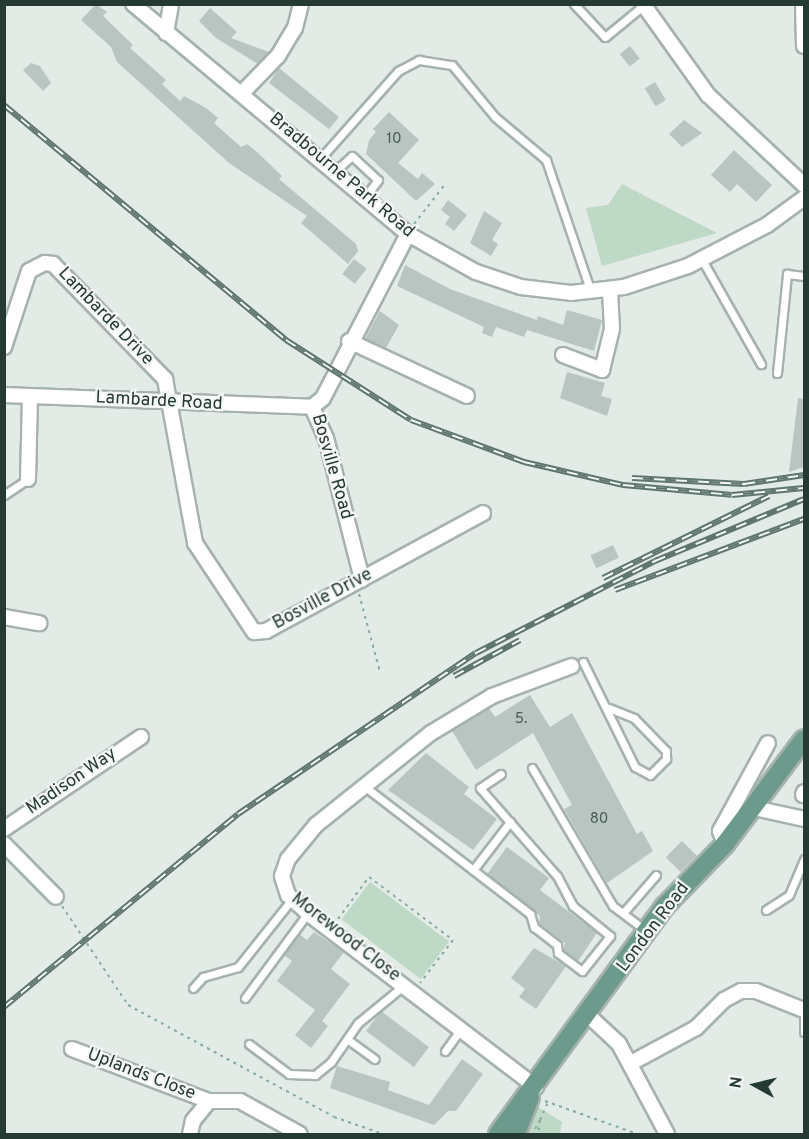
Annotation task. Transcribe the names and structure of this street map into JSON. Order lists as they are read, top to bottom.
{
  "streets": {
    "main road": ["London Road"],
    "street": [
      "Bradbourne Park Road",
      "Lambarde Drive",
      "Lambarde Road",
      "Bosville Road",
      "Bosville Drive",
      "Madison Way",
      "Morewood Close",
      "Uplands Close"
    ]
  },
  "crossings": [
    ["Bradbourne Park Road", "Bosville Road"],
    ["Lambarde Drive", "Lambarde Road"],
    ["Lambarde Drive", "Bosville Drive"],
    ["Lambarde Road", "Bosville Road"],
    ["Lambarde Road", "Bosville Drive"],
    ["Bosville Road", "Bosville Drive"],
    ["London Road", "Morewood Close"]
  ],
  "house_numbers": ["10", "5.", "80"],
  "north": "left"
}
